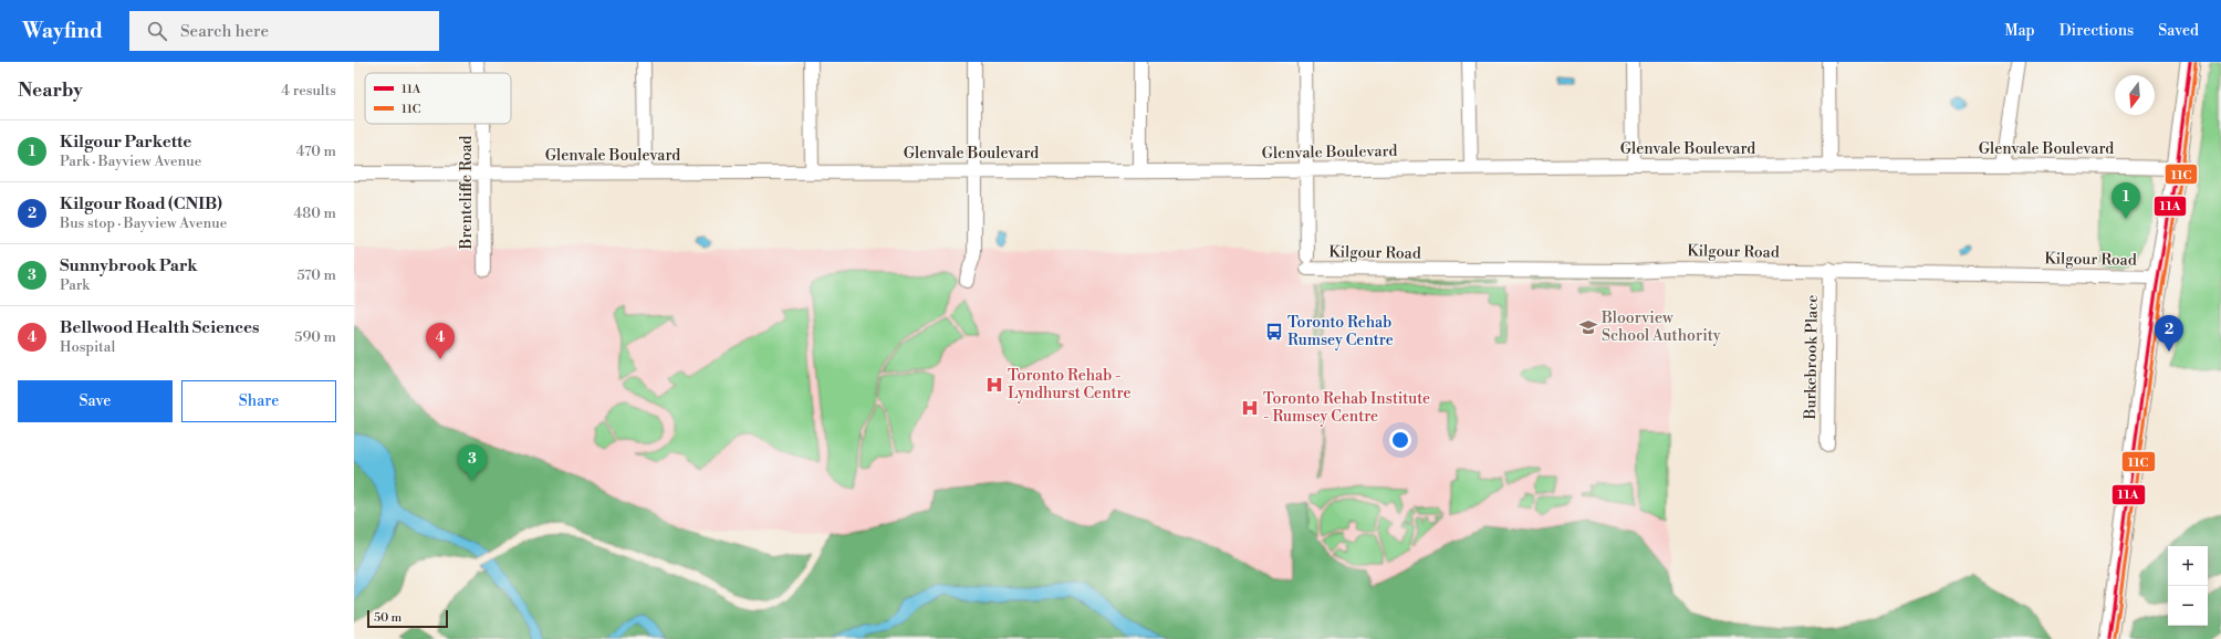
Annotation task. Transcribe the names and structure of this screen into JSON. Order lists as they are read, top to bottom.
{
  "streets": {
    "street": [
      "Glenvale Boulevard",
      "Brentcliffe Road",
      "Kilgour Road",
      "Burkebrook Place"
    ]
  },
  "crossings": [
    ["Glenvale Boulevard", "Brentcliffe Road"],
    ["Glenvale Boulevard", "Kilgour Road"],
    ["Kilgour Road", "Burkebrook Place"]
  ],
  "places": {
    "school or university": ["Bloorview School Authority"],
    "bus stop": ["Toronto Rehab Rumsey Centre"],
    "hospital": ["Toronto Rehab - Lyndhurst Centre", "Toronto Rehab Institute - Rumsey Centre"]
  },
  "lines": ["transit line 11A", "transit line 11C"],
  "legend": ["11A", "11C"],
  "scale_bar": "50 m",
  "north": "bottom",
  "page": {
    "header": "Wayfind",
    "search": "Search here",
    "nav": ["Map", "Directions", "Saved"],
    "heading": ["Nearby", "4 results"],
    "list": [
      {
        "mark": "1",
        "name": "Kilgour Parkette",
        "note": "Park · Bayview Avenue",
        "value": "470 m"
      },
      {
        "mark": "2",
        "name": "Kilgour Road (CNIB)",
        "note": "Bus stop · Bayview Avenue",
        "value": "480 m"
      },
      {
        "mark": "3",
        "name": "Sunnybrook Park",
        "note": "Park",
        "value": "570 m"
      },
      {
        "mark": "4",
        "name": "Bellwood Health Sciences",
        "note": "Hospital",
        "value": "590 m"
      }
    ],
    "pins": [
      "1",
      "2",
      "4",
      "3"
    ],
    "buttons": ["Save", "Share"],
    "map_buttons": ["+", "−"],
    "scale": "50 m"
  }
}
